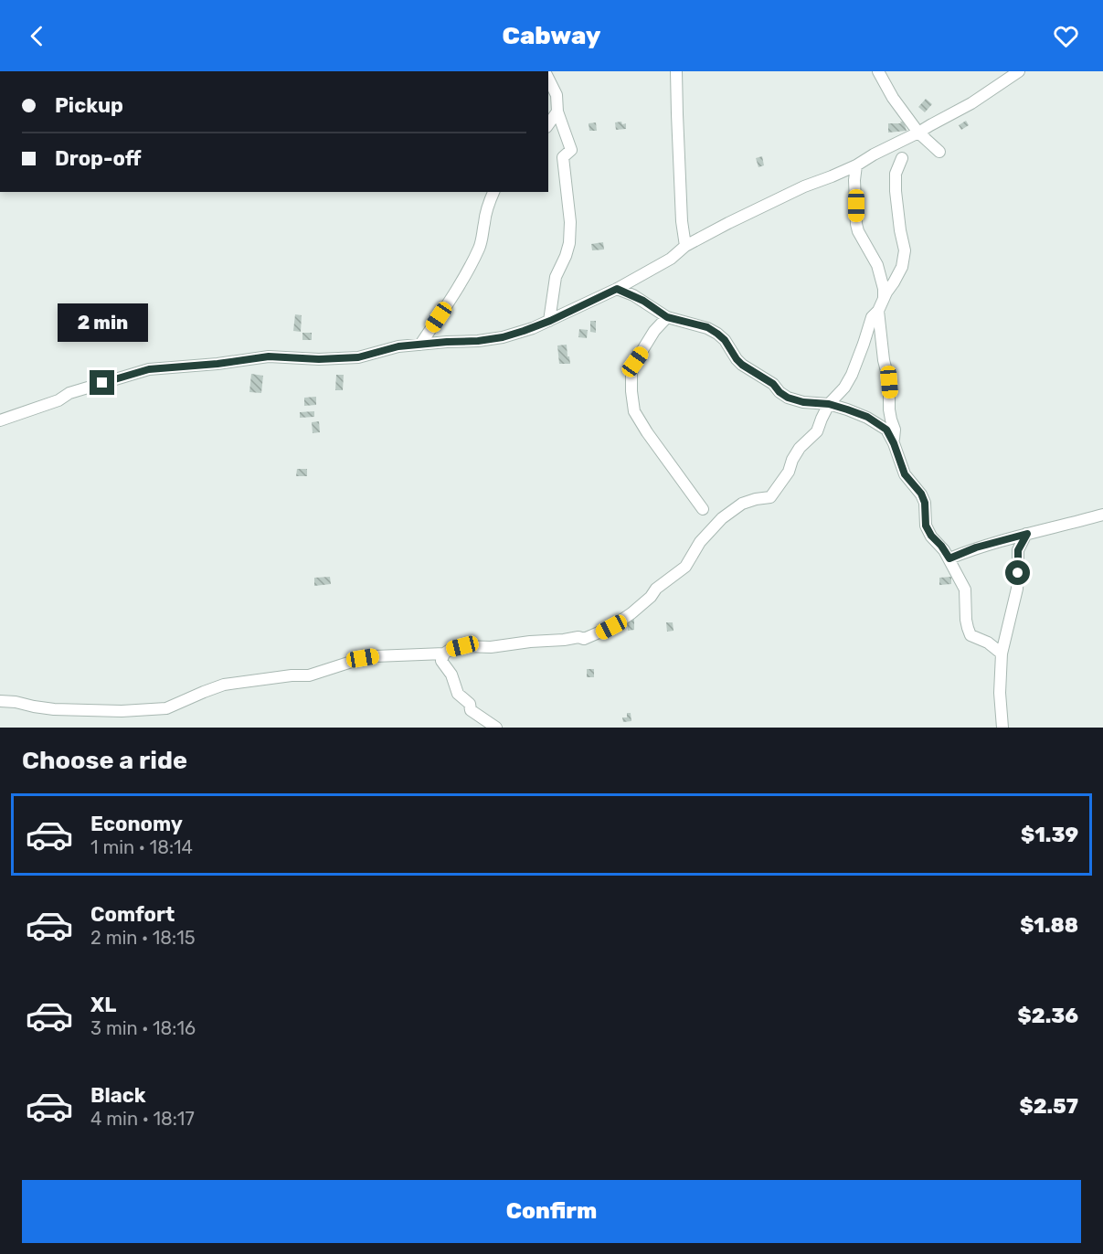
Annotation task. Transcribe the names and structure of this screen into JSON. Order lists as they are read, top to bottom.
{
  "page": {
    "header": "Cabway",
    "banner": ["Pickup", "Drop-off"],
    "bubble": "2 min",
    "heading": "Choose a ride",
    "list": [
      {
        "name": "Economy",
        "note": "1 min · 18:14",
        "value": "$1.39"
      },
      {
        "name": "Comfort",
        "note": "2 min · 18:15",
        "value": "$1.88"
      },
      {
        "name": "XL",
        "note": "3 min · 18:16",
        "value": "$2.36"
      },
      {
        "name": "Black",
        "note": "4 min · 18:17",
        "value": "$2.57"
      }
    ],
    "buttons": "Confirm"
  }
}
